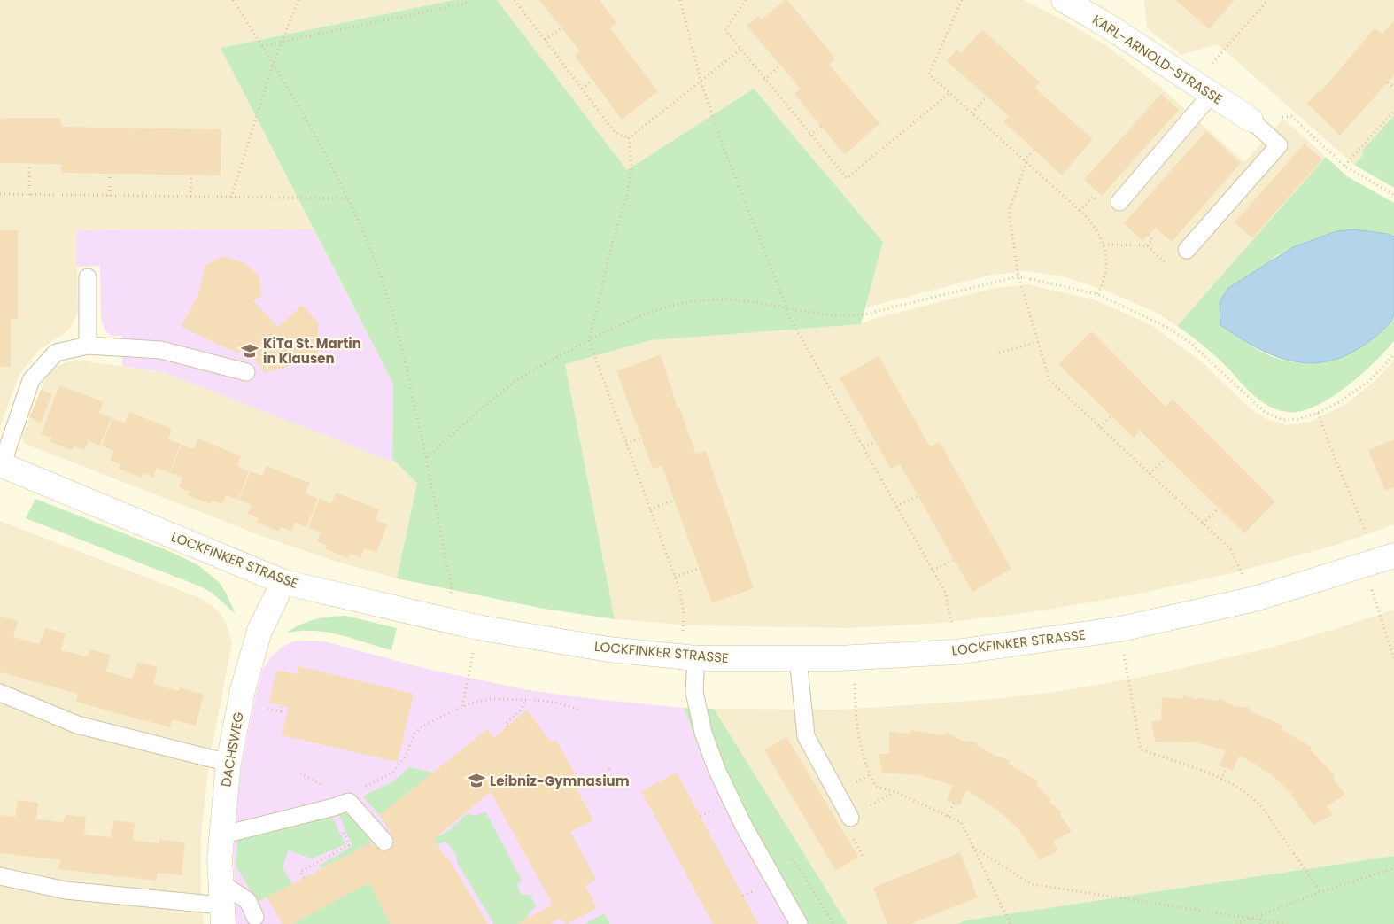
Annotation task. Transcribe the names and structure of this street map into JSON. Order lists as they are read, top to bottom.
{
  "streets": {
    "street": ["KARL-ARNOLD-STRASSE", "LOCKFINKER STRASSE", "DACHSWEG"]
  },
  "crossings": [
    ["LOCKFINKER STRASSE", "DACHSWEG"]
  ],
  "places": {
    "school or university": ["KiTa St. Martin in Klausen", "Leibniz-Gymnasium"]
  }
}
